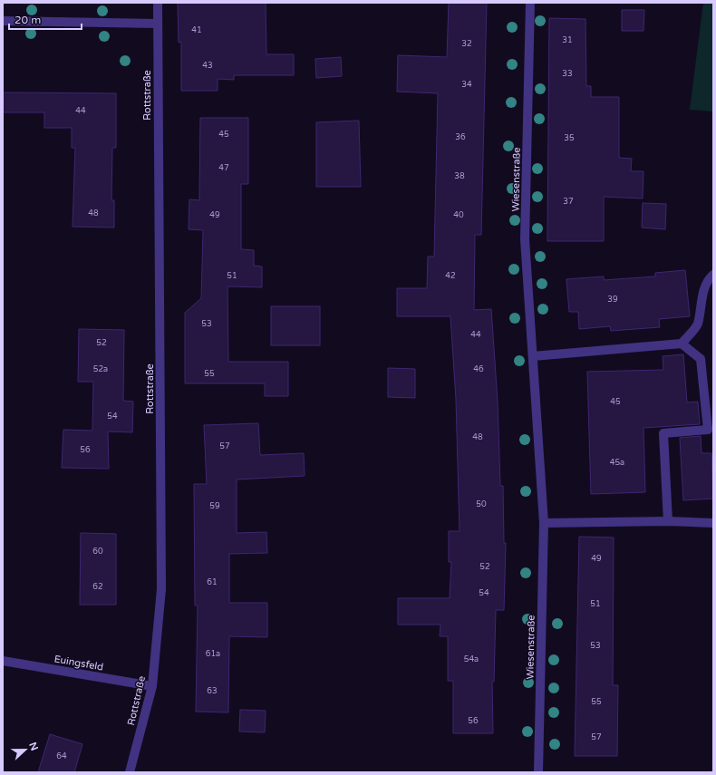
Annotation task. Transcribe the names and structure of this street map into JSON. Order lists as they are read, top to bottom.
{
  "streets": {
    "street": ["Rottstraße", "Wiesenstraße", "Euingsfeld"]
  },
  "crossings": [
    ["Rottstraße", "Euingsfeld"]
  ],
  "house_numbers": [
    "41",
    "31",
    "32",
    "43",
    "33",
    "34",
    "44",
    "45",
    "36",
    "35",
    "47",
    "38",
    "37",
    "48",
    "49",
    "40",
    "51",
    "42",
    "39",
    "53",
    "44",
    "52",
    "52a",
    "46",
    "55",
    "45",
    "54",
    "48",
    "57",
    "56",
    "45a",
    "50",
    "59",
    "60",
    "49",
    "52",
    "61",
    "62",
    "54",
    "51",
    "53",
    "61a",
    "54a",
    "63",
    "55",
    "56",
    "57",
    "64"
  ],
  "scale_bar": "20 m",
  "north": "right"
}
